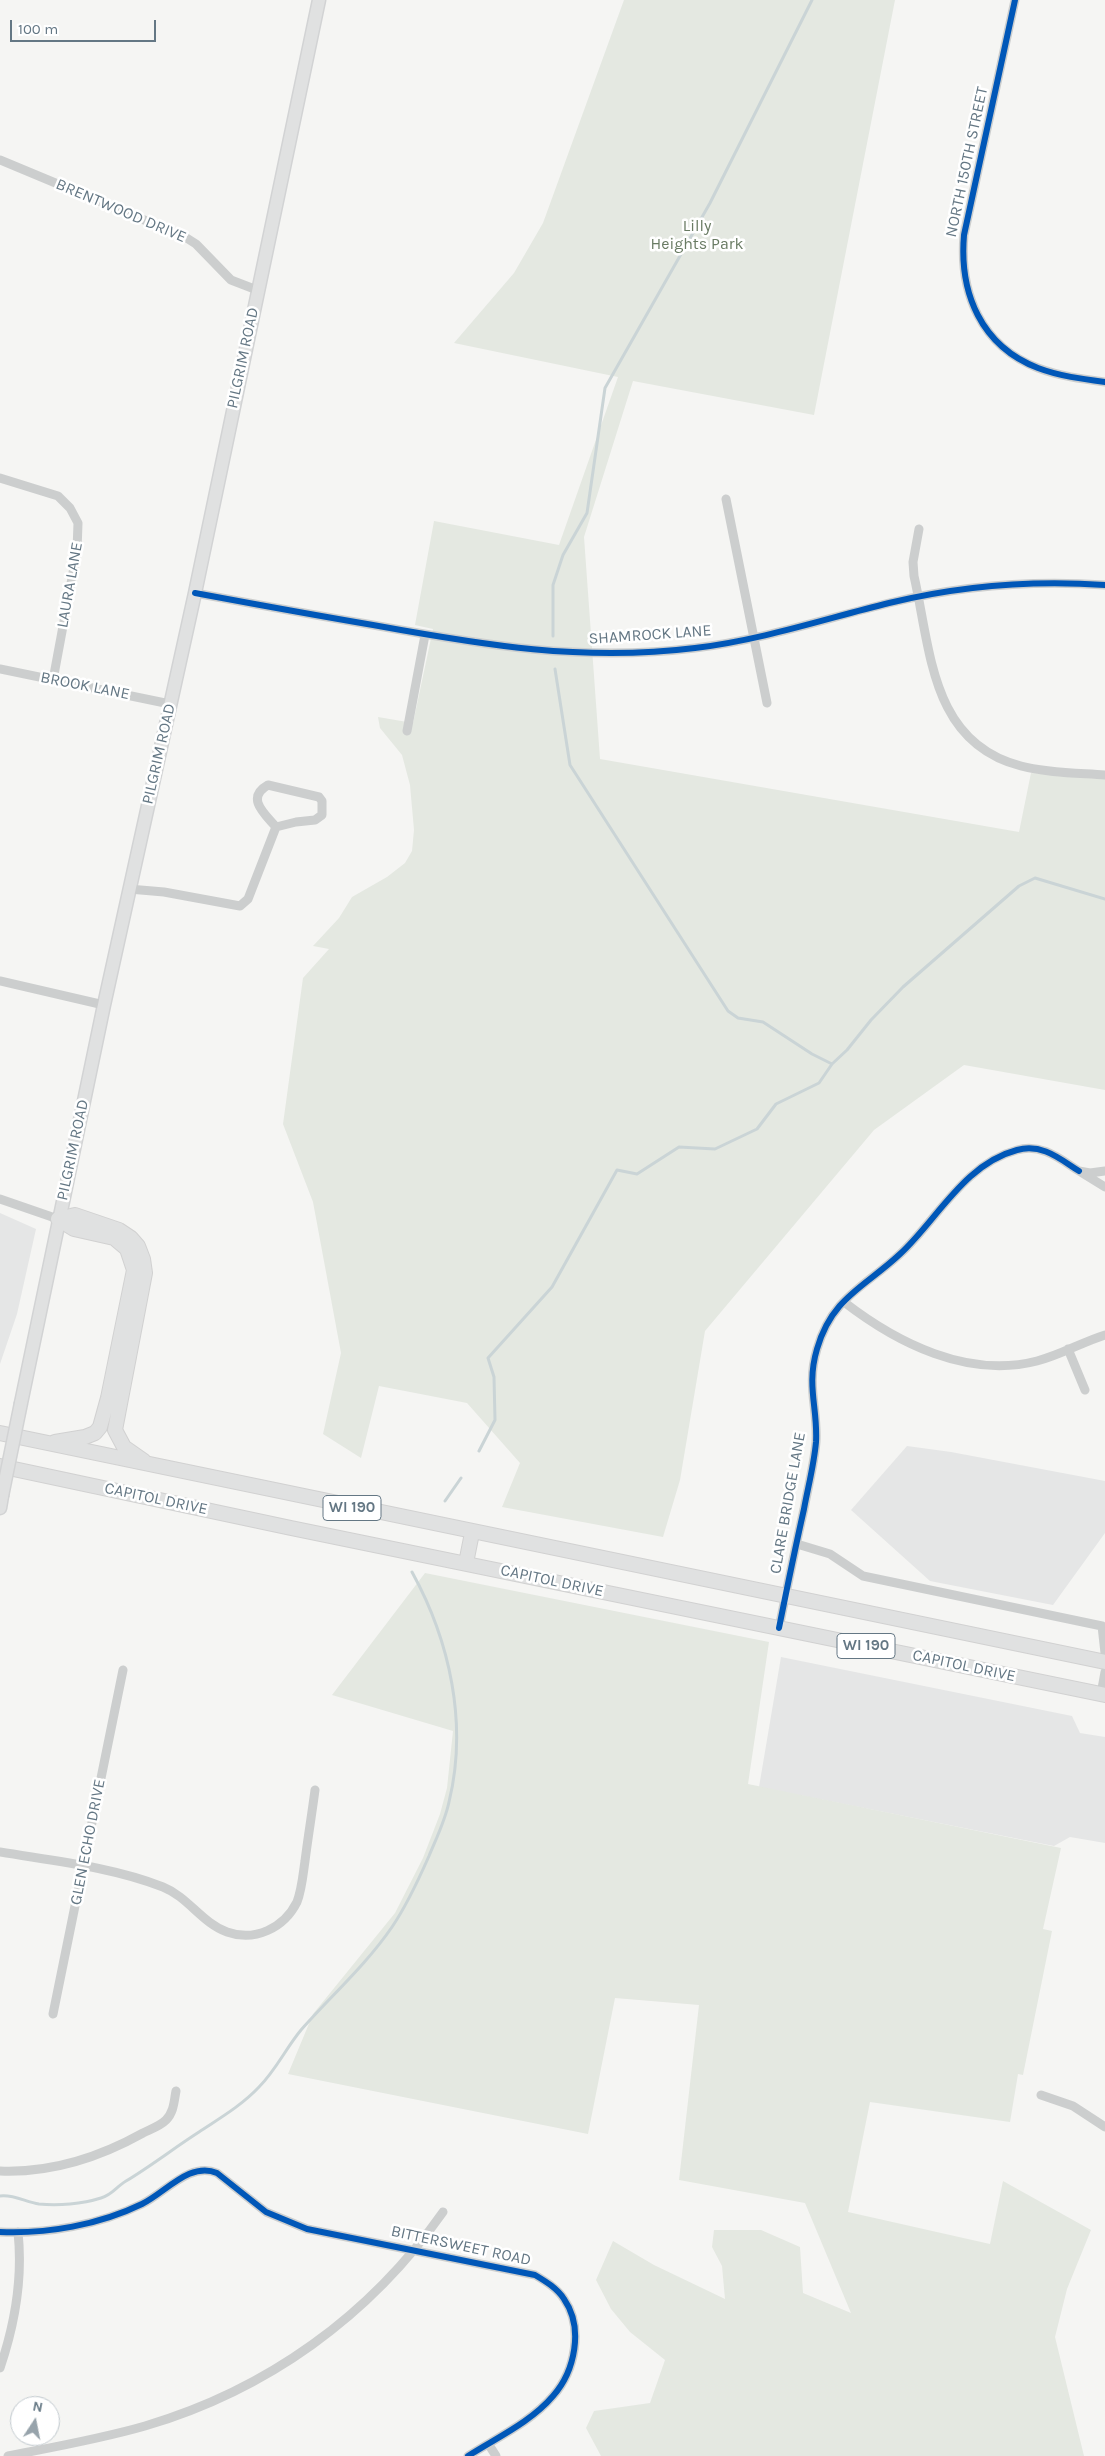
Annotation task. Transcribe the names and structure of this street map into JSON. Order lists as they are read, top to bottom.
{
  "streets": {
    "main road": ["PILGRIM ROAD", "CAPITOL DRIVE", "WI 190"],
    "street": [
      "NORTH 150TH STREET",
      "BRENTWOOD DRIVE",
      "LAURA LANE",
      "SHAMROCK LANE",
      "BROOK LANE",
      "CLARE BRIDGE LANE",
      "GLEN ECHO DRIVE",
      "BITTERSWEET ROAD"
    ]
  },
  "crossings": [
    ["BRENTWOOD DRIVE", "PILGRIM ROAD"],
    ["PILGRIM ROAD", "SHAMROCK LANE"],
    ["PILGRIM ROAD", "BROOK LANE"],
    ["LAURA LANE", "BROOK LANE"],
    ["CAPITOL DRIVE", "CLARE BRIDGE LANE"]
  ],
  "parks": ["Lilly Heights Park"],
  "scale_bar": "100 m",
  "north": "top"
}
